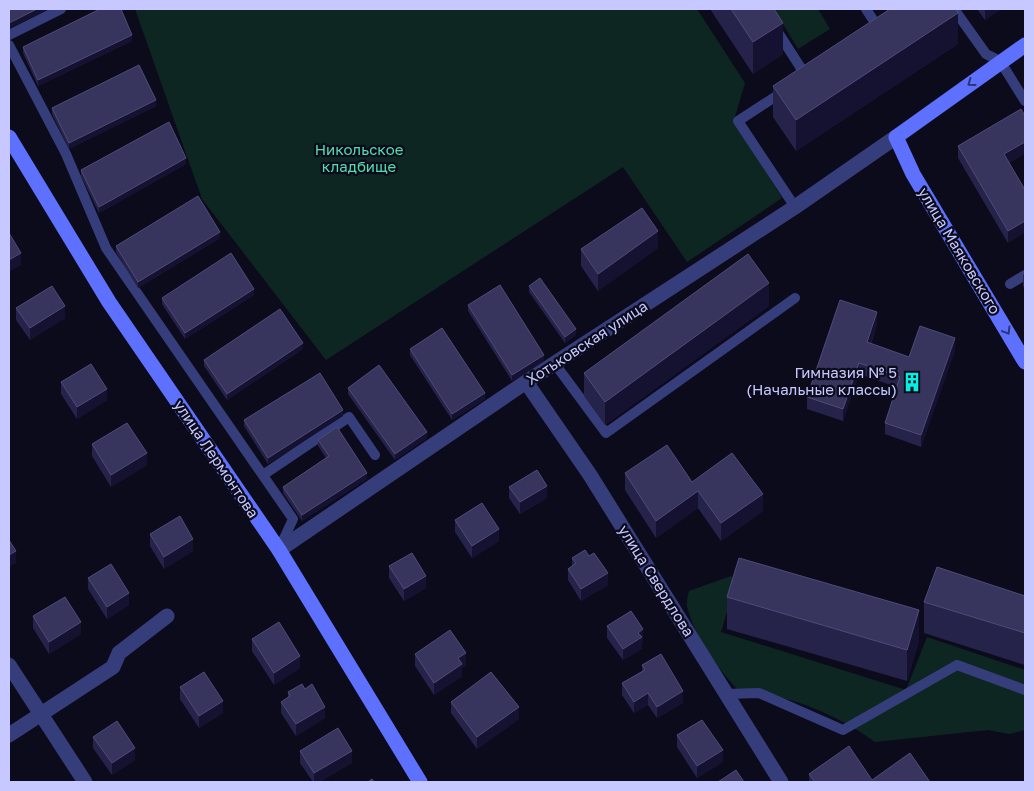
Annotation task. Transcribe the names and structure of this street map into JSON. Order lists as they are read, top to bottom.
{
  "streets": {
    "street": [
      "улица Маяковского",
      "Хотьковская улица",
      "улица Лермонтова",
      "улица Свердлова"
    ]
  },
  "crossings": [
    ["улица Маяковского", "Хотьковская улица"],
    ["Хотьковская улица", "улица Лермонтова"],
    ["Хотьковская улица", "улица Свердлова"]
  ],
  "one_way": ["улица Маяковского"],
  "parks": ["Никольское кладбище"],
  "places": {
    "building": ["Гимназия № 5 (Начальные классы)"]
  }
}
